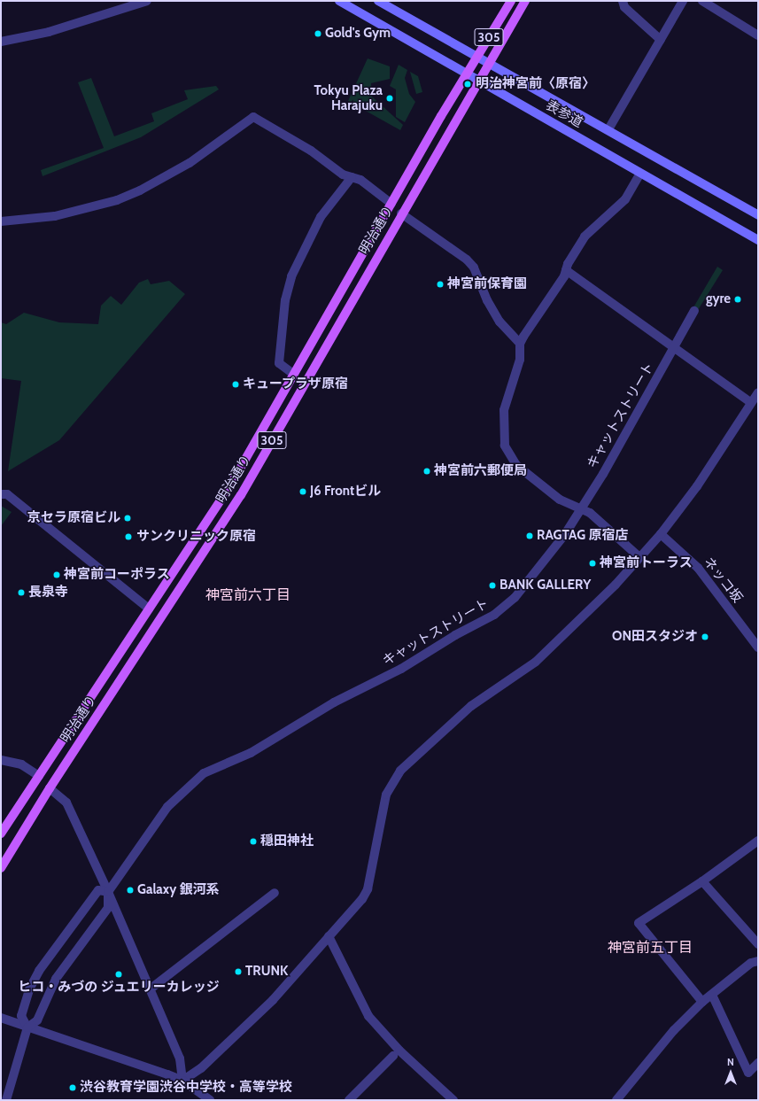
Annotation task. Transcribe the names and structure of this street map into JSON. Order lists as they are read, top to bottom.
{
  "streets": {
    "main road": ["305", "表参道", "明治通り"],
    "street": ["キャットストリート", "ネッコ坂"]
  },
  "crossings": [
    ["表参道", "明治通り"]
  ],
  "districts": ["神宮前六丁目", "神宮前五丁目"],
  "places": [
    "Gold's Gym",
    "明治神宮前〈原宿〉",
    "Tokyu Plaza Harajuku",
    "神宮前保育園",
    "gyre",
    "キュープラザ原宿",
    "神宮前六郵便局",
    "J6 Frontビル",
    "京セラ原宿ビル",
    "RAGTAG 原宿店",
    "サンクリニック原宿",
    "神宮前トーラス",
    "神宮前コーポラス",
    "BANK GALLERY",
    "長泉寺",
    "ON田スタジオ",
    "穏田神社",
    "Galaxy 銀河系",
    "TRUNK",
    "ヒコ・みづの ジュエリーカレッジ",
    "渋谷教育学園渋谷中学校・高等学校"
  ],
  "north": "top"
}
